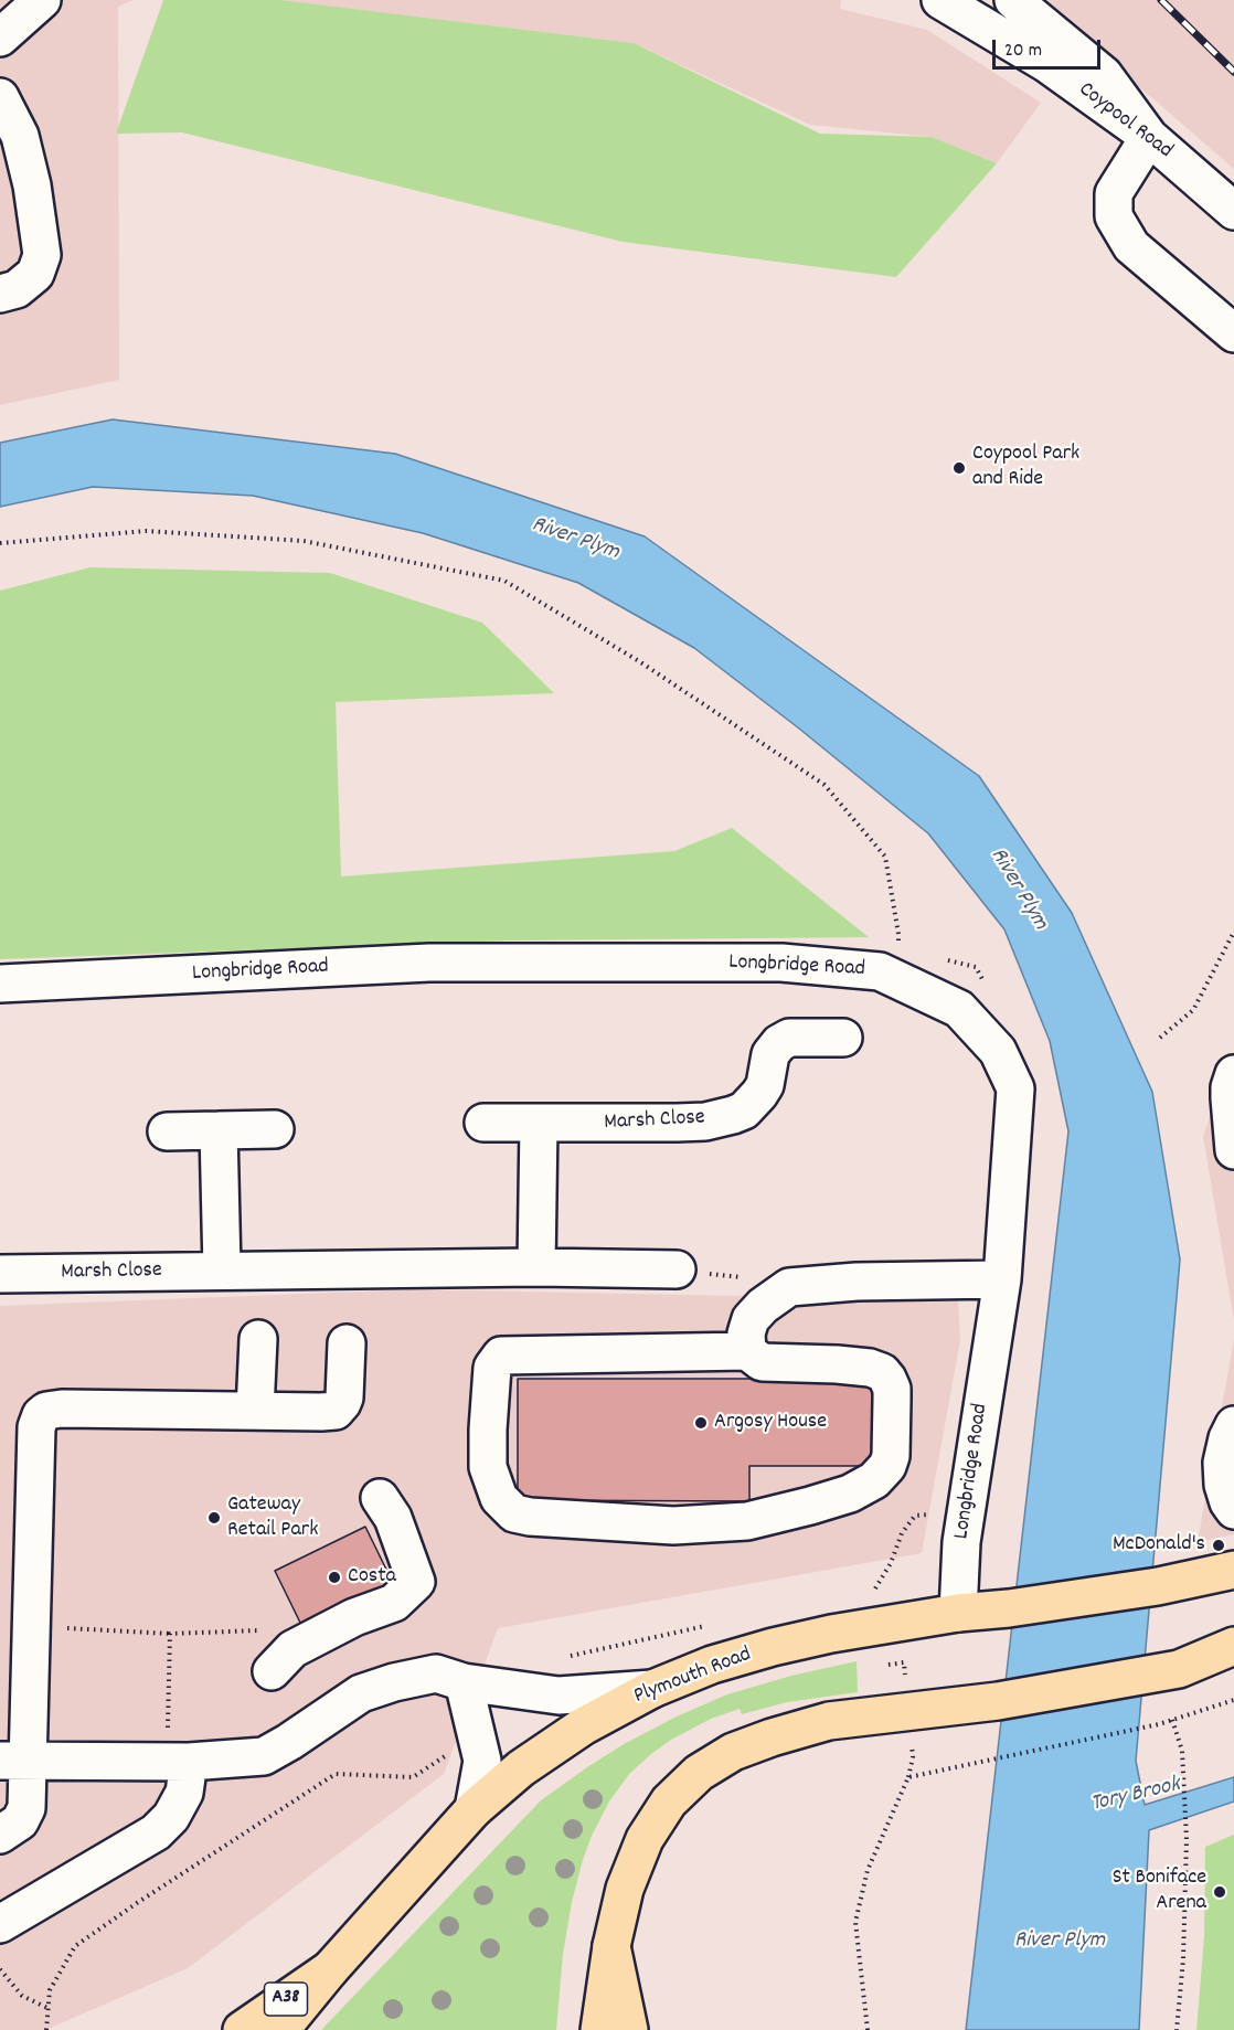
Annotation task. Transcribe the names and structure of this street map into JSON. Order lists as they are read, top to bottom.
{
  "streets": {
    "main road": ["Plymouth Road", "A38"],
    "street": ["Coypool Road", "Longbridge Road", "Marsh Close"]
  },
  "crossings": [
    ["Longbridge Road", "Plymouth Road"],
    ["Plymouth Road", "A38"]
  ],
  "water": ["River Plym", "Tory Brook"],
  "places": [
    "Coypool Park and Ride",
    "Argosy House",
    "Gateway Retail Park",
    "McDonald's",
    "Costa",
    "St Boniface Arena"
  ],
  "scale_bar": "20 m"
}
